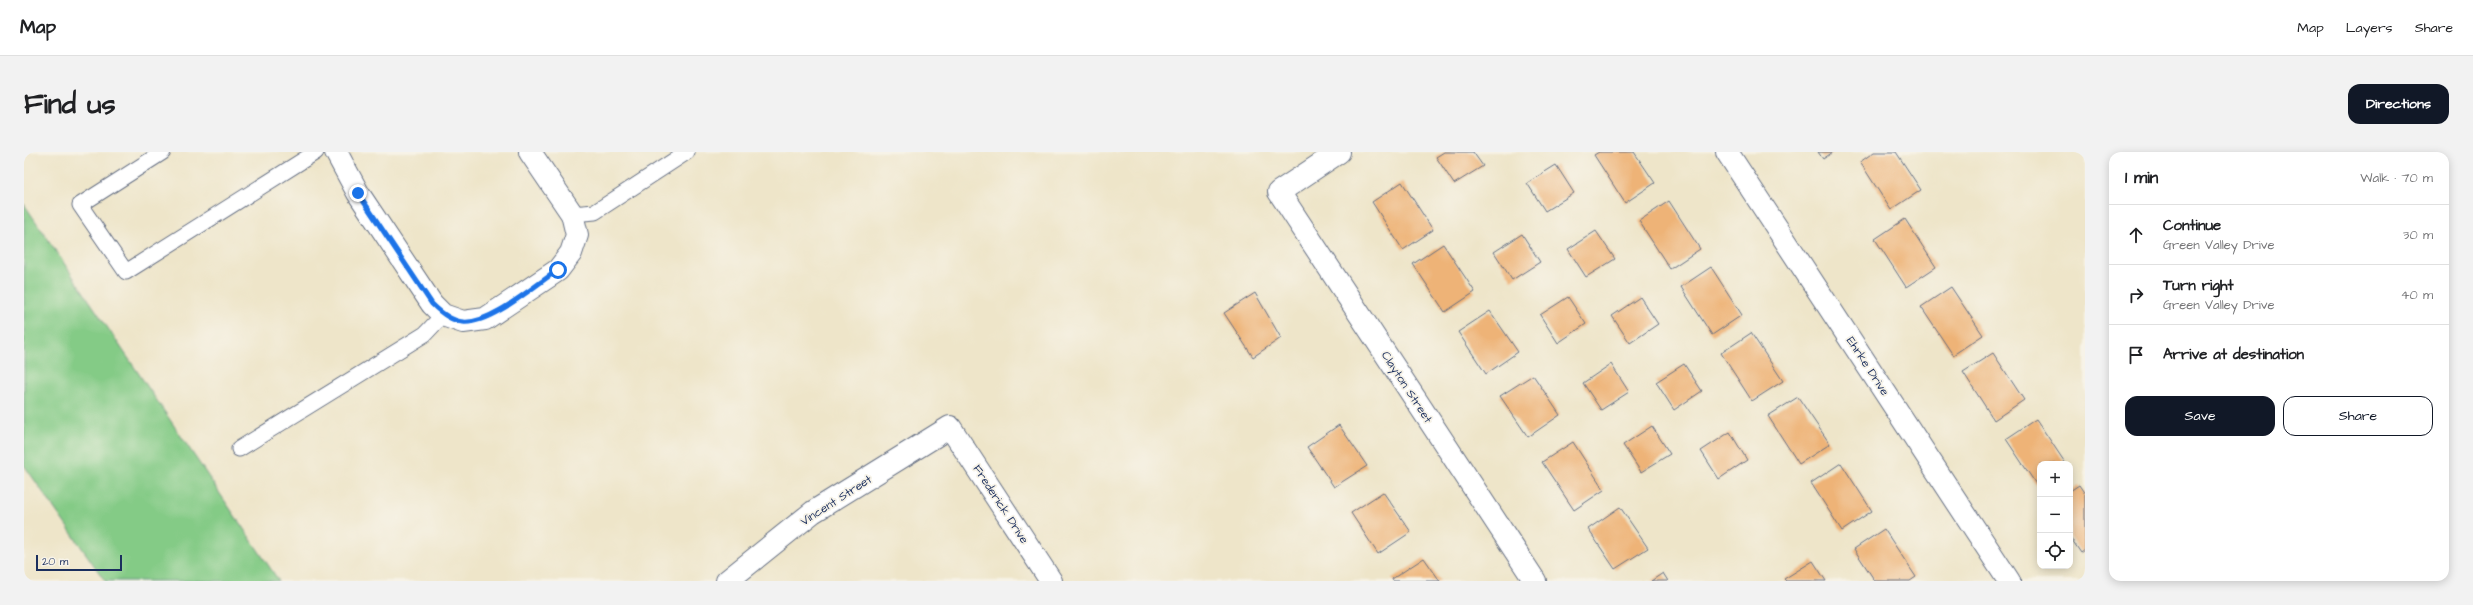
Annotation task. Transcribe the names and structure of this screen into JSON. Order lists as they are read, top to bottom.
{
  "streets": {
    "street": [
      "Ehrke Drive",
      "Clayton Street",
      "Vincent Street",
      "Frederick Drive"
    ]
  },
  "crossings": [
    ["Vincent Street", "Frederick Drive"]
  ],
  "scale_bar": "20 m",
  "page": {
    "header": "Map",
    "nav": ["Map", "Layers", "Share"],
    "buttons": [
      "Directions",
      ["Save", "Share"]
    ],
    "title": "Find us",
    "heading": ["1 min", "Walk · 70 m"],
    "list": [
      ["Continue", "Green Valley Drive", "30 m"],
      ["Turn right", "Green Valley Drive", "40 m"],
      "Arrive at destination"
    ],
    "map_buttons": ["+", "−"],
    "scale": "20 m"
  }
}
